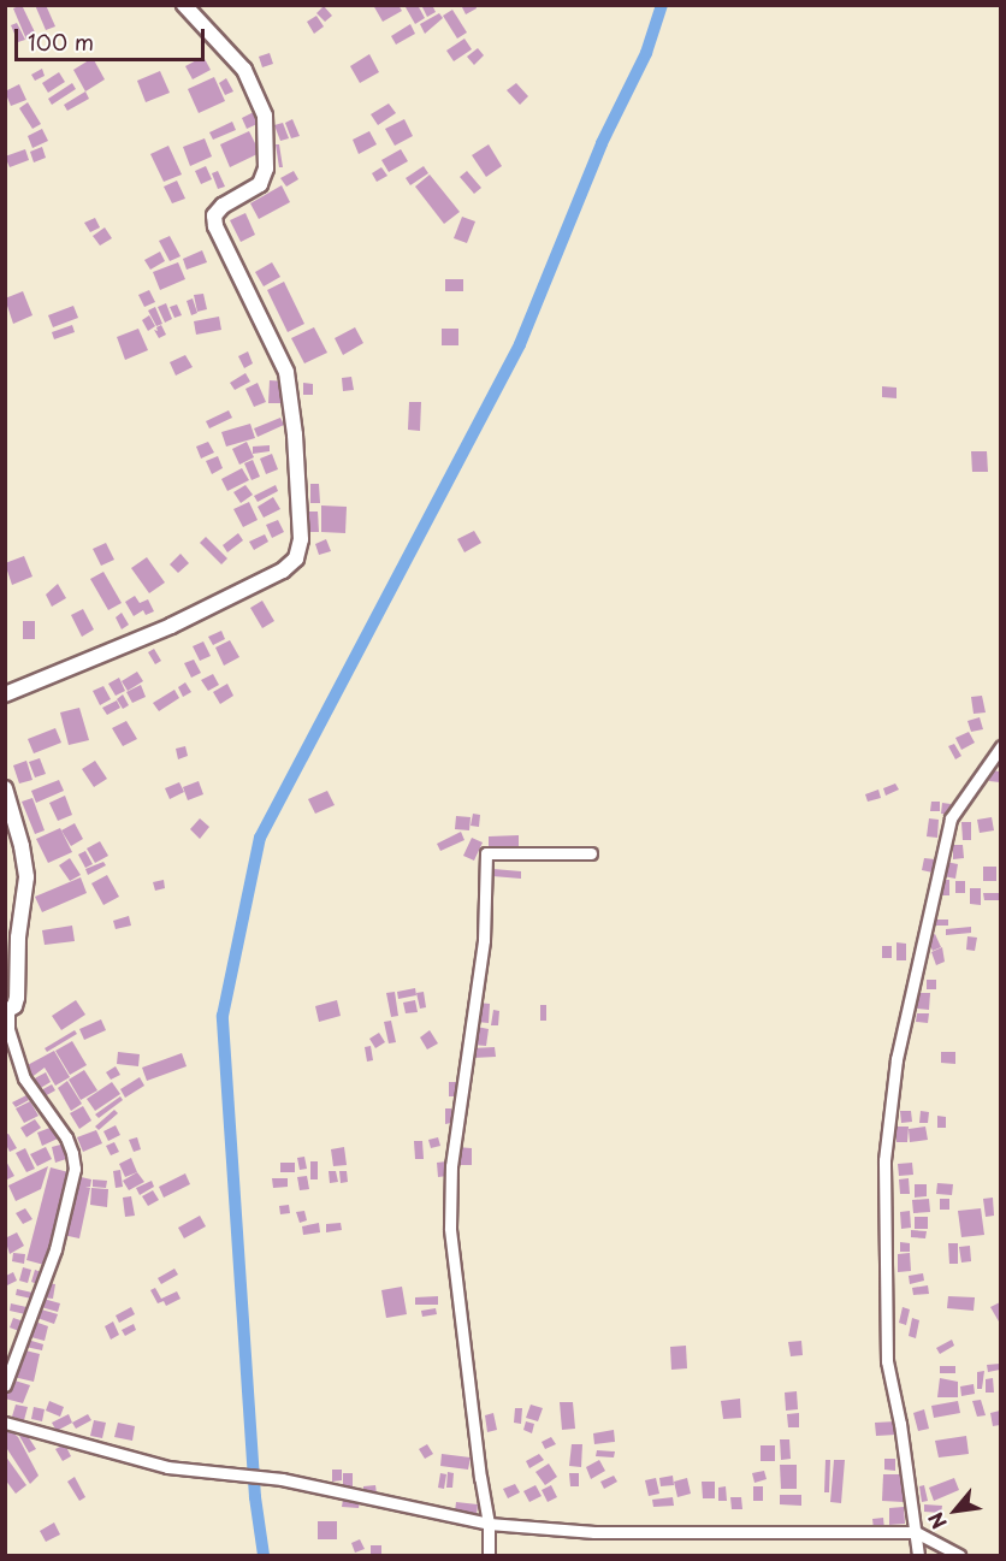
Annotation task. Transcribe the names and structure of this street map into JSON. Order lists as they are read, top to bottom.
{
  "scale_bar": "100 m",
  "north": "bottom left"
}
